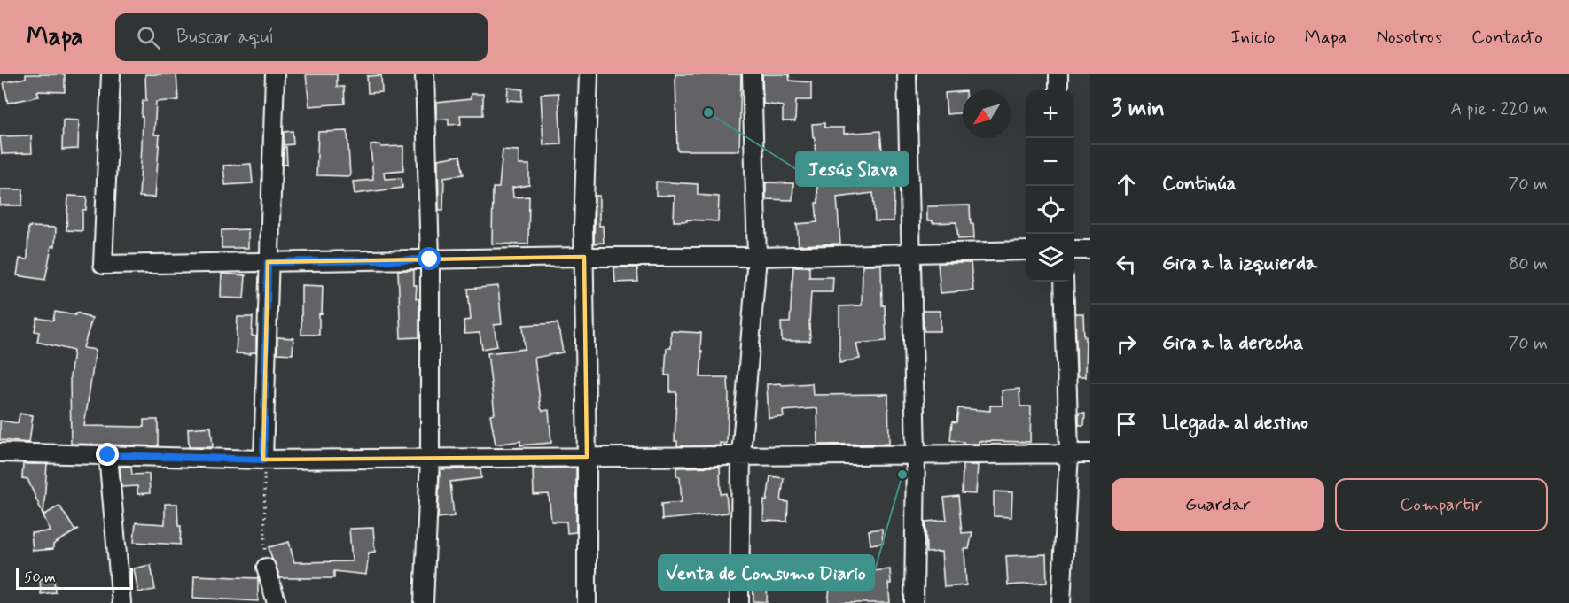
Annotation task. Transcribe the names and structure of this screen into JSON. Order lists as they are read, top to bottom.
{
  "places": ["Jesús Slava", "Venta de Consumo Diario"],
  "scale_bar": "50 m",
  "north": "bottom left",
  "page": {
    "header": "Mapa",
    "search": "Buscar aquí",
    "nav": [
      "Inicio",
      "Mapa",
      "Nosotros",
      "Contacto"
    ],
    "heading": ["3 min", "A pie · 220 m"],
    "map_buttons": ["+", "−"],
    "list": [
      ["Continúa", "70 m"],
      ["Gira a la izquierda", "80 m"],
      ["Gira a la derecha", "70 m"],
      "Llegada al destino"
    ],
    "buttons": ["Guardar", "Compartir"],
    "scale": "50 m"
  }
}
